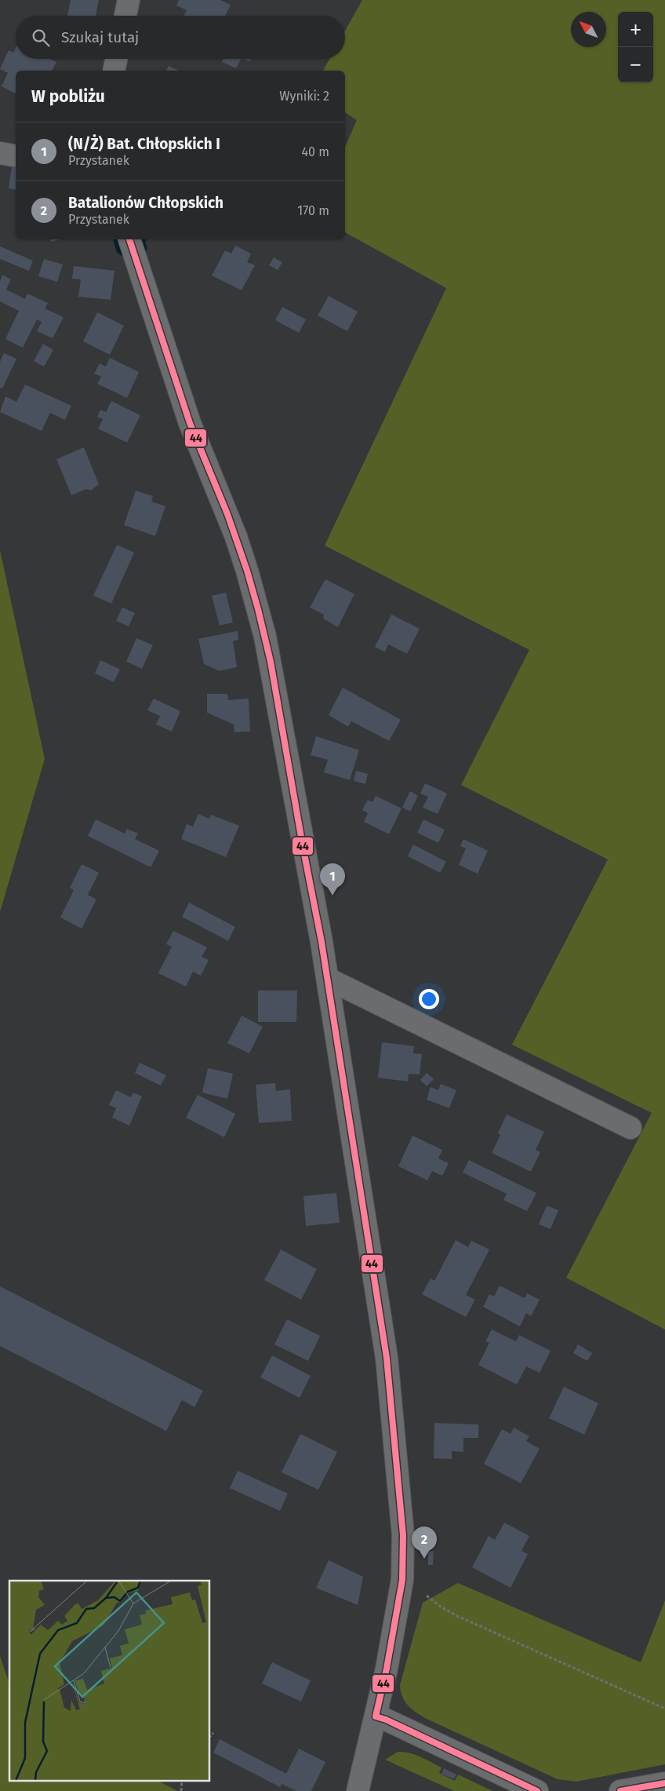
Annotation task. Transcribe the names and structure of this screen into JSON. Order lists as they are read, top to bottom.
{
  "lines": ["transit line 44"],
  "north": "top left",
  "page": {
    "map_buttons": ["+", "−"],
    "search": "Szukaj tutaj",
    "heading": ["W pobliżu", "Wyniki: 2"],
    "list": [
      {
        "mark": "1",
        "name": "(N/Ż) Bat. Chłopskich I",
        "note": "Przystanek",
        "value": "40 m"
      },
      {
        "mark": "2",
        "name": "Batalionów Chłopskich",
        "note": "Przystanek",
        "value": "170 m"
      }
    ],
    "pins": ["1", "2"]
  }
}
